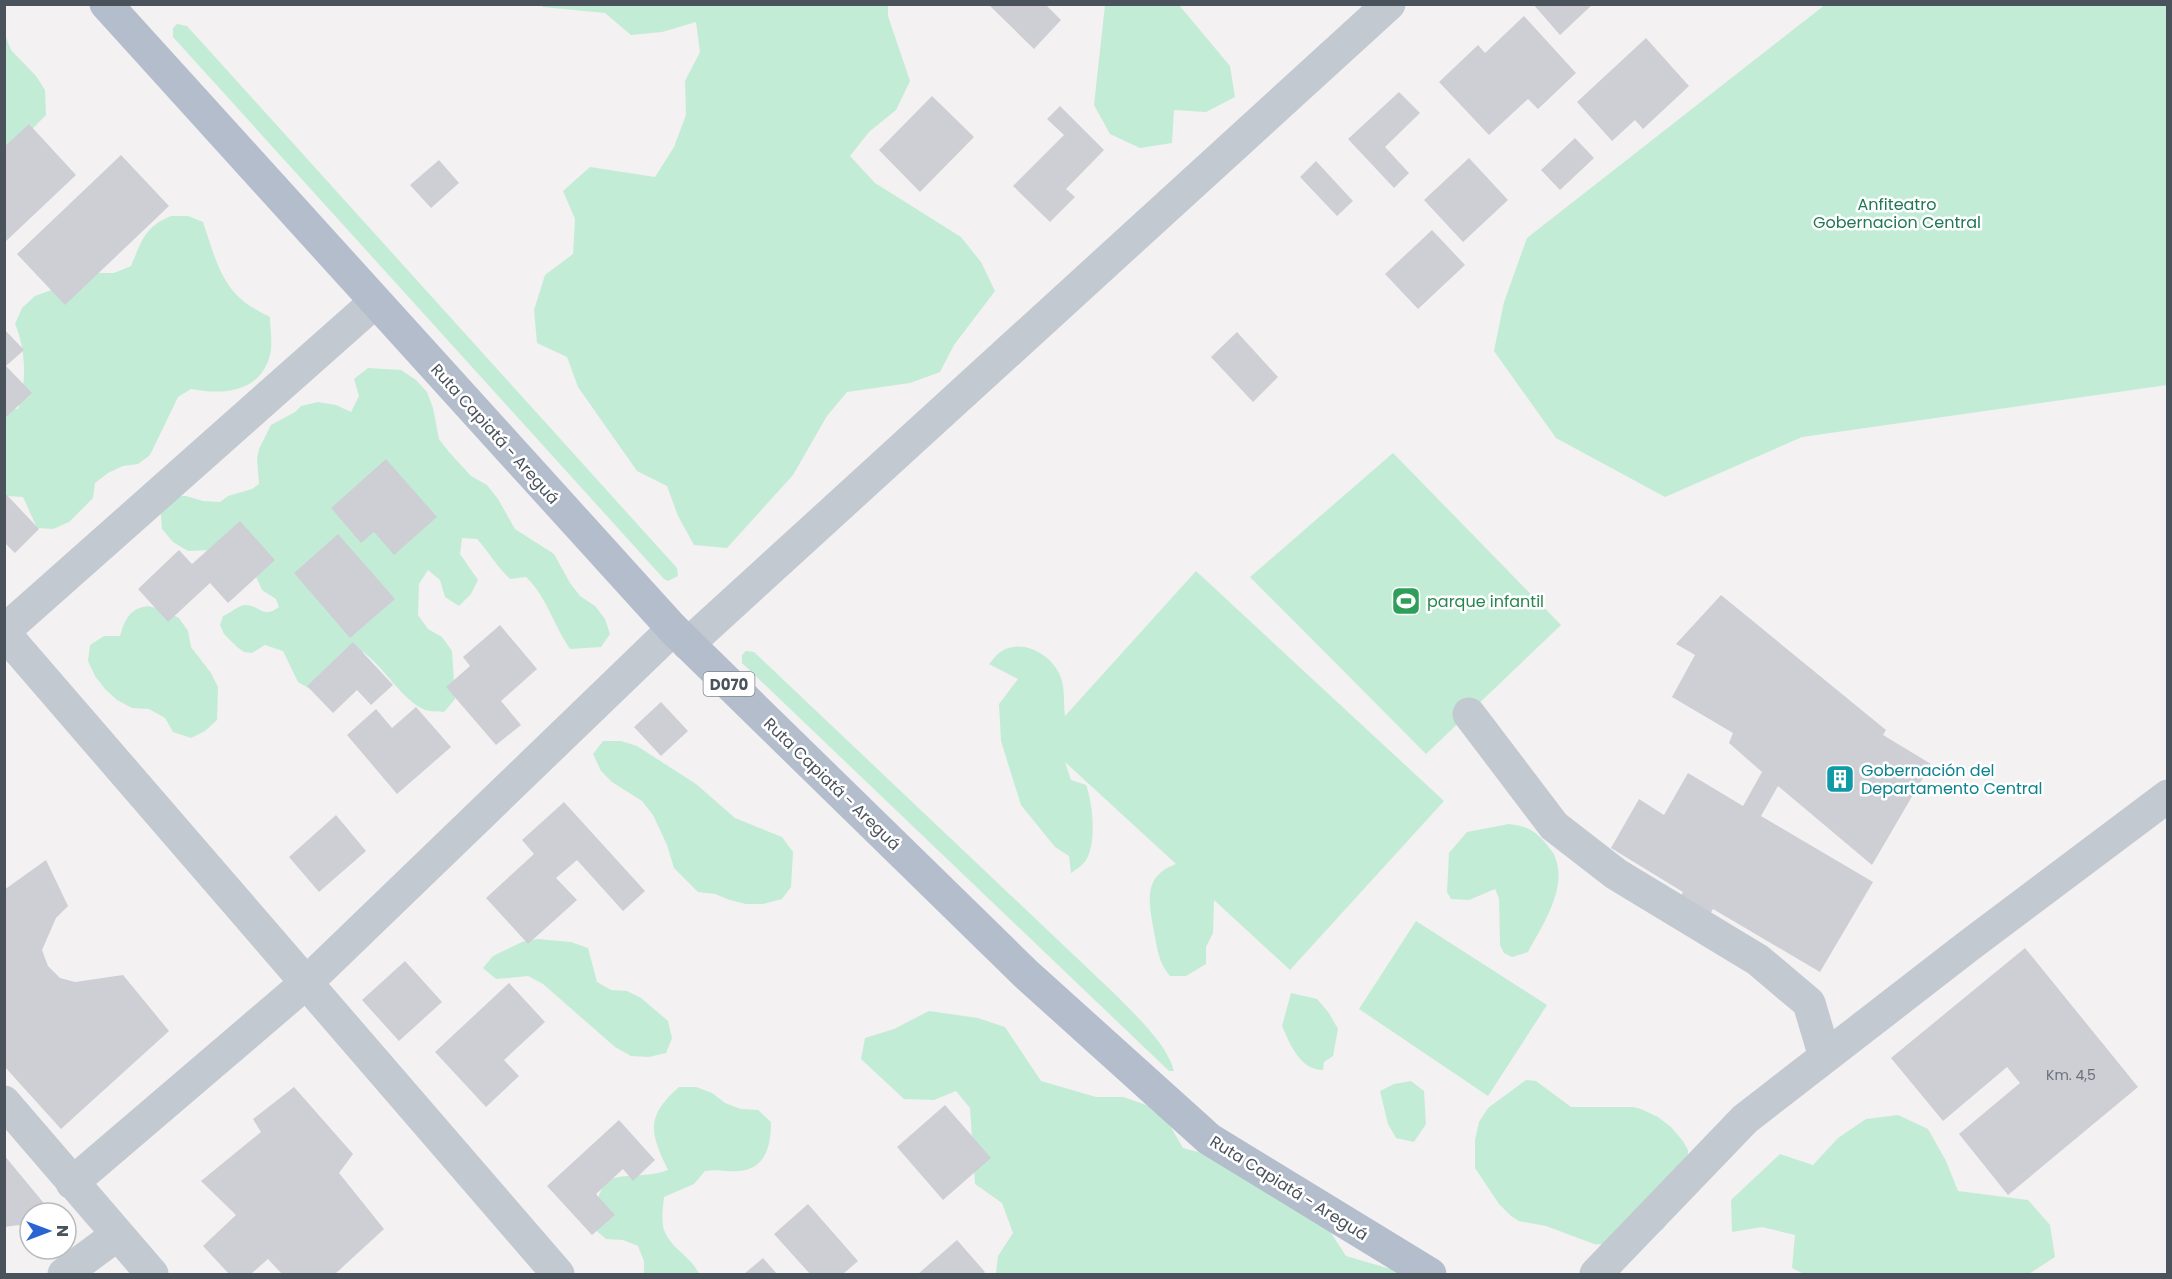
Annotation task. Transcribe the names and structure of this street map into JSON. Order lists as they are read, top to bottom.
{
  "streets": {
    "main road": ["Ruta Capiatá - Areguá", "D070"]
  },
  "parks": ["Anfiteatro Gobernacion Central"],
  "places": {
    "sports": ["parque infantil"],
    "building": ["Gobernación del Departamento Central"]
  },
  "house_numbers": ["Km. 4,5"],
  "north": "right"
}
